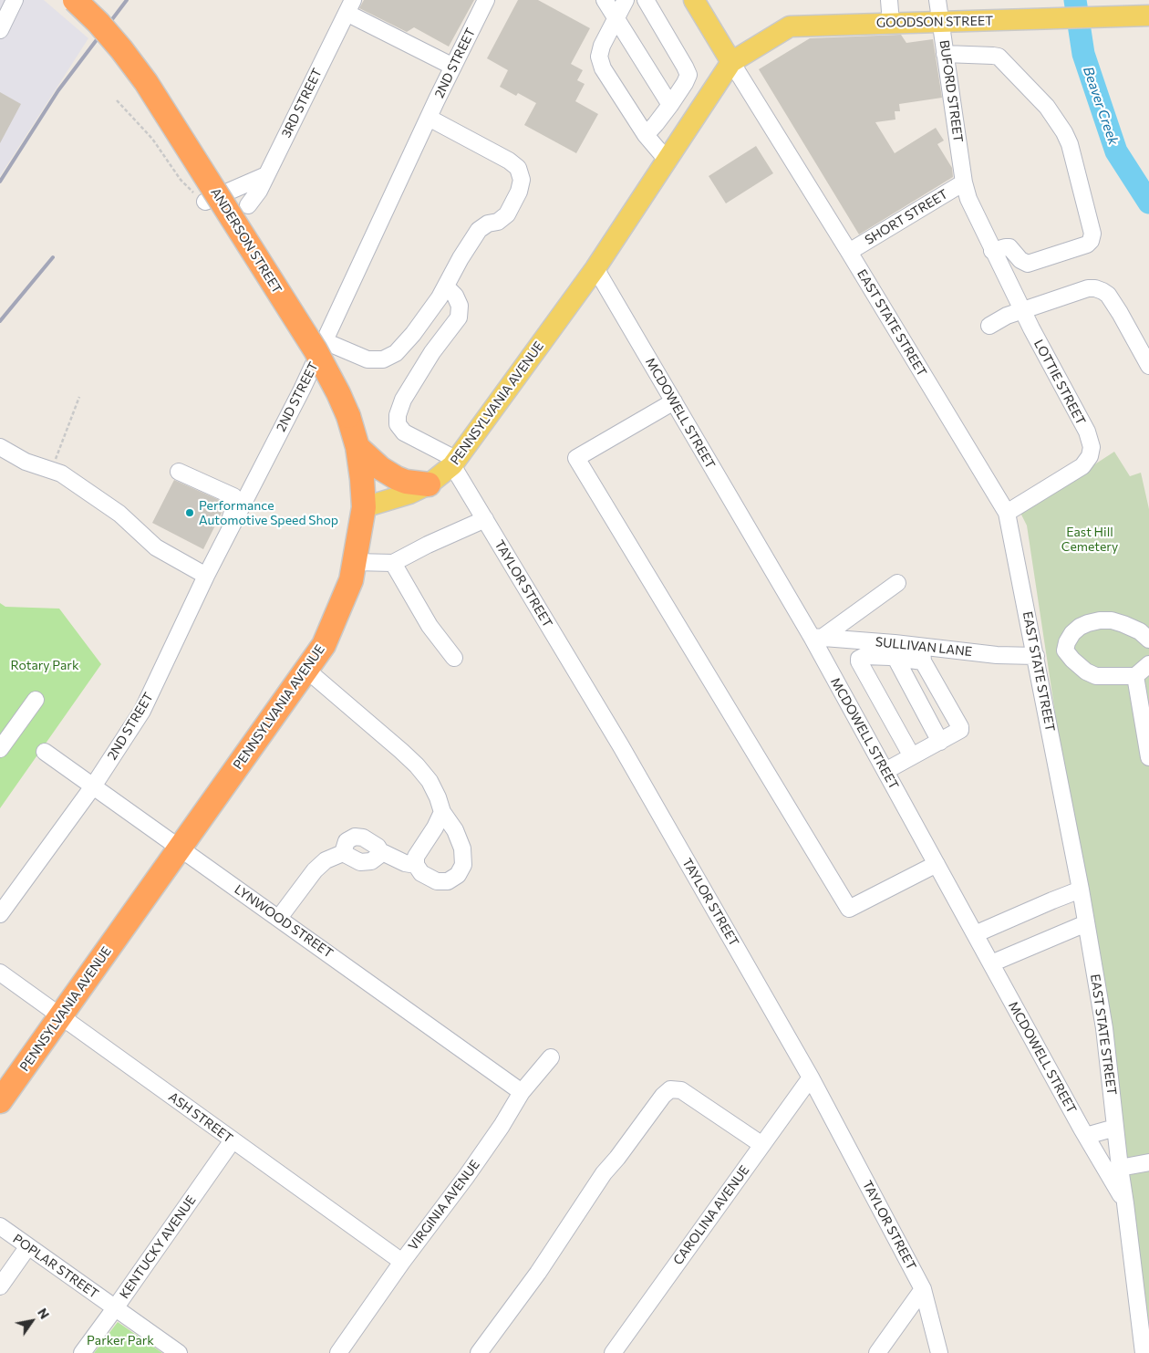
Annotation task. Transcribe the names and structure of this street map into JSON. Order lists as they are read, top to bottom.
{
  "streets": {
    "highway": ["ANDERSON STREET", "PENNSYLVANIA AVENUE"],
    "main road": ["GOODSON STREET"],
    "street": [
      "2ND STREET",
      "BUFORD STREET",
      "3RD STREET",
      "SHORT STREET",
      "EAST STATE STREET",
      "LOTTIE STREET",
      "MCDOWELL STREET",
      "TAYLOR STREET",
      "SULLIVAN LANE",
      "LYNWOOD STREET",
      "ASH STREET",
      "VIRGINIA AVENUE",
      "CAROLINA AVENUE",
      "KENTUCKY AVENUE",
      "POPLAR STREET"
    ]
  },
  "crossings": [
    ["GOODSON STREET", "BUFORD STREET"],
    ["GOODSON STREET", "EAST STATE STREET"],
    ["GOODSON STREET", "PENNSYLVANIA AVENUE"],
    ["2ND STREET", "LYNWOOD STREET"],
    ["BUFORD STREET", "SHORT STREET"],
    ["BUFORD STREET", "LOTTIE STREET"],
    ["SHORT STREET", "EAST STATE STREET"],
    ["SHORT STREET", "LOTTIE STREET"],
    ["ANDERSON STREET", "PENNSYLVANIA AVENUE"],
    ["EAST STATE STREET", "LOTTIE STREET"],
    ["EAST STATE STREET", "PENNSYLVANIA AVENUE"],
    ["EAST STATE STREET", "MCDOWELL STREET"],
    ["EAST STATE STREET", "SULLIVAN LANE"],
    ["PENNSYLVANIA AVENUE", "MCDOWELL STREET"],
    ["PENNSYLVANIA AVENUE", "TAYLOR STREET"],
    ["PENNSYLVANIA AVENUE", "LYNWOOD STREET"],
    ["PENNSYLVANIA AVENUE", "ASH STREET"],
    ["MCDOWELL STREET", "SULLIVAN LANE"],
    ["TAYLOR STREET", "CAROLINA AVENUE"],
    ["LYNWOOD STREET", "VIRGINIA AVENUE"],
    ["ASH STREET", "VIRGINIA AVENUE"],
    ["ASH STREET", "KENTUCKY AVENUE"],
    ["KENTUCKY AVENUE", "POPLAR STREET"]
  ],
  "water": ["Beaver Creek"],
  "parks": ["East Hill Cemetery", "Rotary Park", "Parker Park"],
  "places": ["Performance Automotive Speed Shop"],
  "north": "top right"
}
